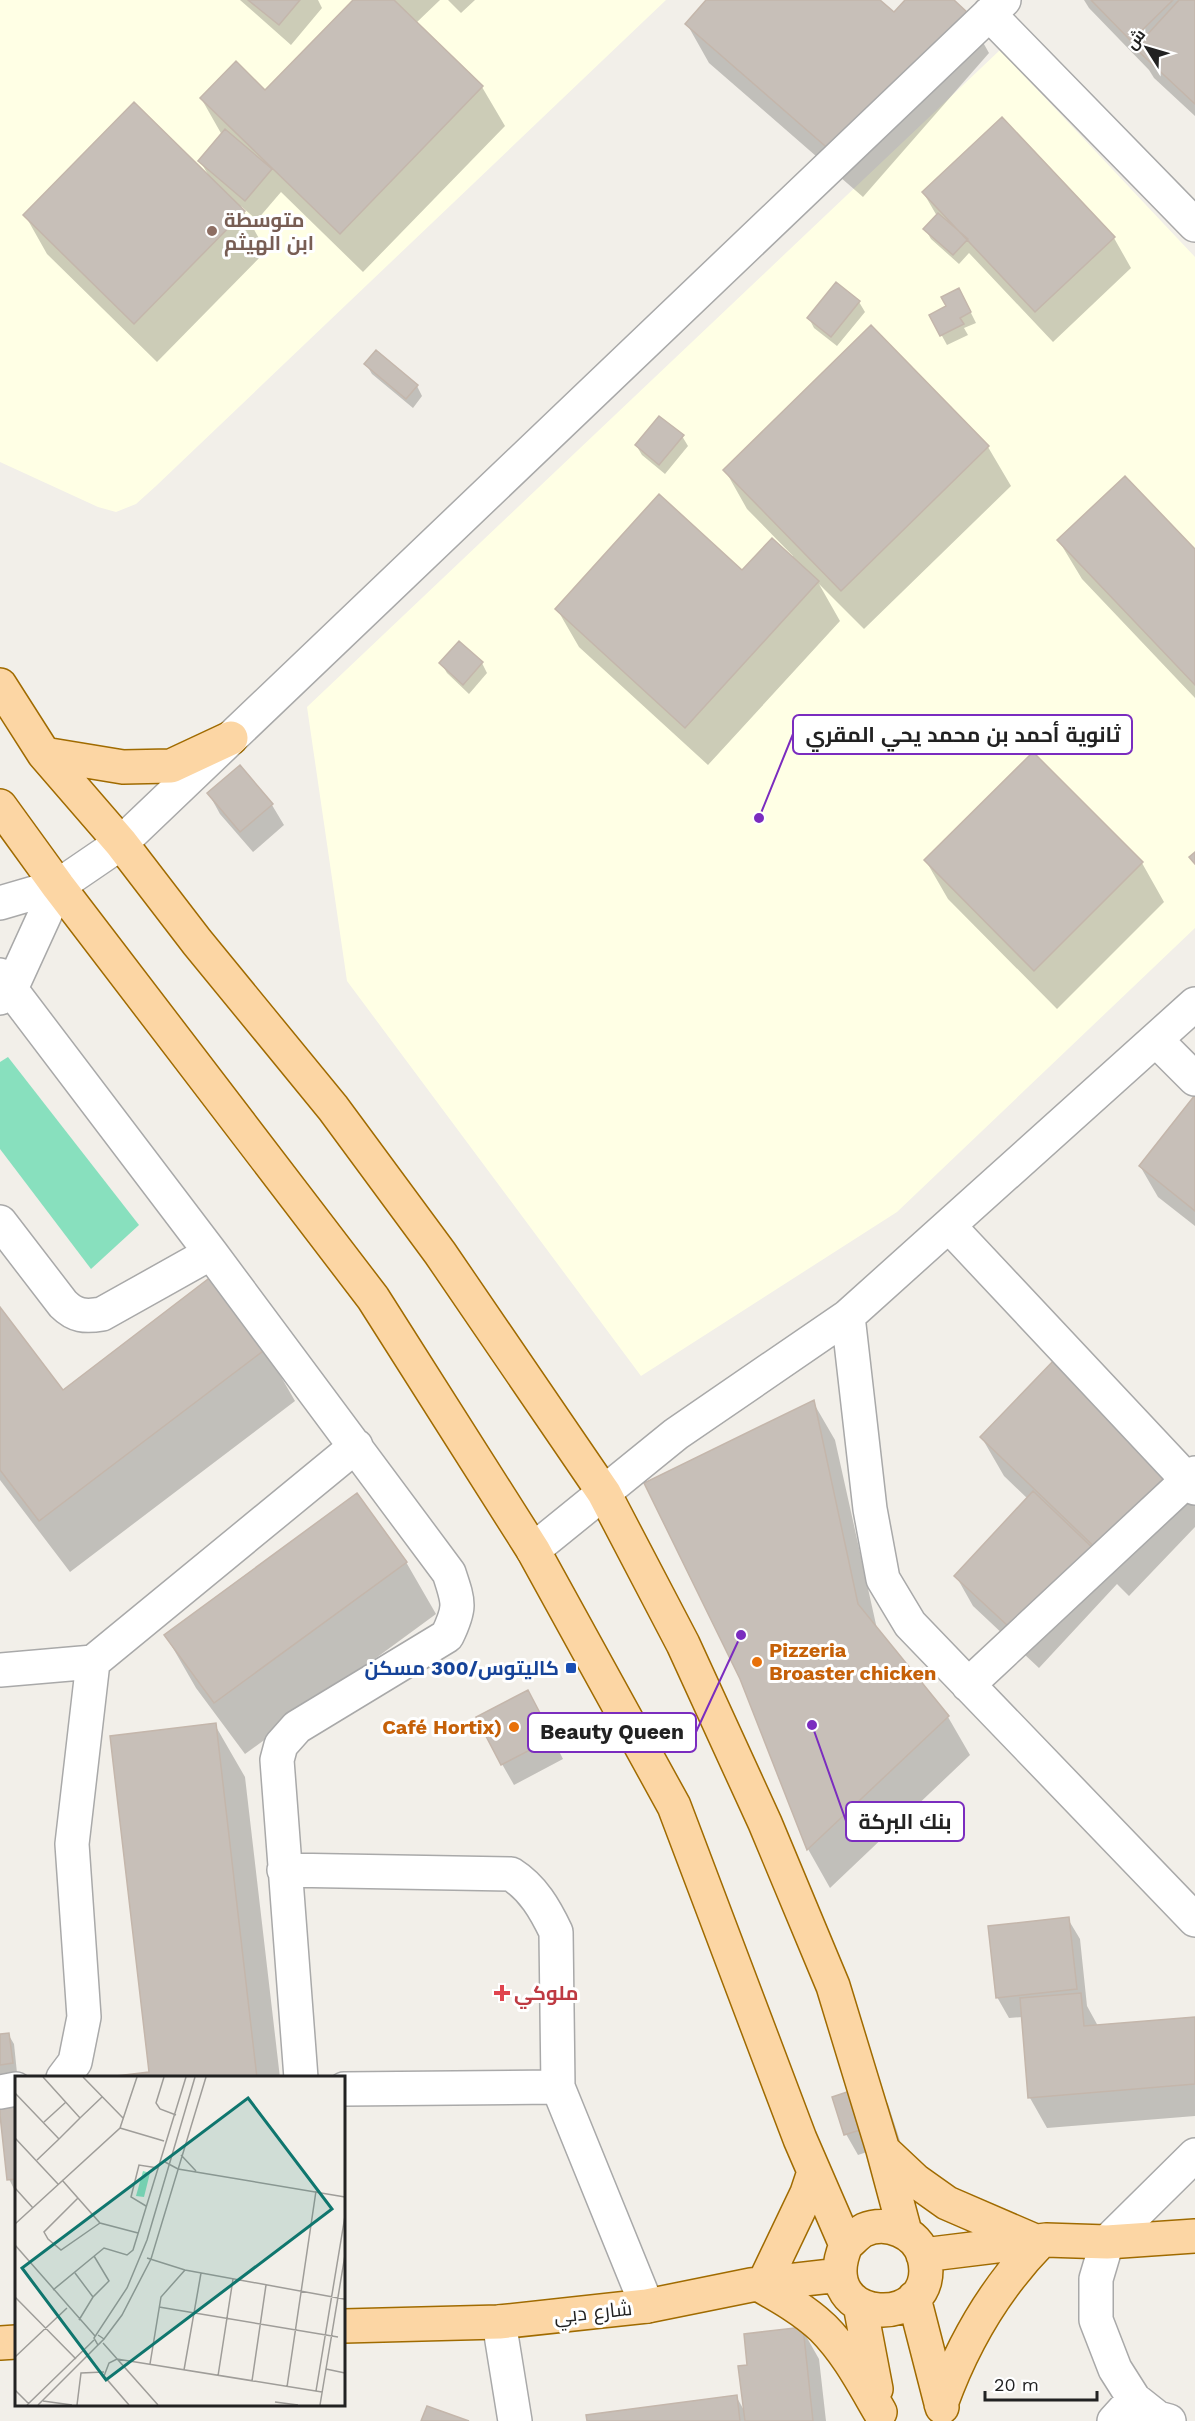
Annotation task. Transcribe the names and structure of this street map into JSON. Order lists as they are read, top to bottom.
{
  "streets": {
    "main road": ["شارع دبي"]
  },
  "places": {
    "other": [
      "متوسطة ابن الهيثم",
      "ثانوية أحمد بن محمد يحي المقري",
      "Beauty Queen",
      "Pizzeria Broaster chicken",
      "بنك البركة",
      "Café Hortix)"
    ],
    "transit": ["كاليتوس/300 مسكن"],
    "health": ["ملوكي"]
  },
  "scale_bar": "20 m",
  "north": "top left"
}
